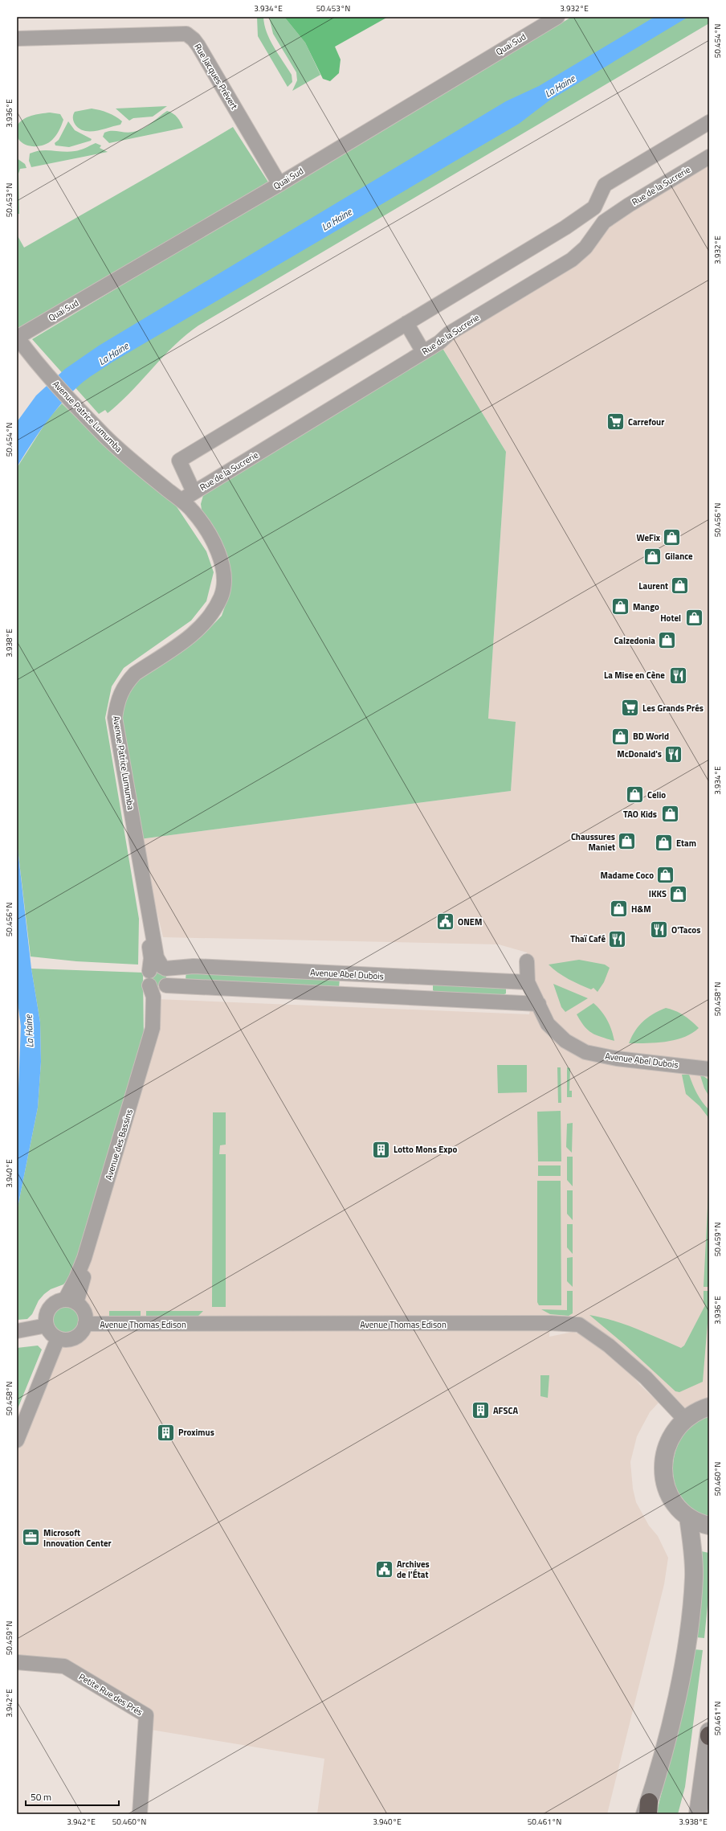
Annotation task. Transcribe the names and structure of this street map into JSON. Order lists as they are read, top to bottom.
{
  "streets": {
    "street": [
      "Quai Sud",
      "Rue Jacques Prévert",
      "Rue de la Sucrerie",
      "Avenue Patrice Lumumba",
      "Avenue Abel Dubois",
      "Avenue des Bassins",
      "Avenue Thomas Edison",
      "Petite Rue des Prés"
    ]
  },
  "crossings": [
    ["Quai Sud", "Rue Jacques Prévert"],
    ["Quai Sud", "Avenue Patrice Lumumba"],
    ["Rue de la Sucrerie", "Avenue Patrice Lumumba"],
    ["Avenue Patrice Lumumba", "Avenue Abel Dubois"],
    ["Avenue Patrice Lumumba", "Avenue des Bassins"],
    ["Avenue Abel Dubois", "Avenue des Bassins"],
    ["Avenue des Bassins", "Avenue Thomas Edison"]
  ],
  "water": ["La Haine"],
  "places": {
    "supermarket": ["Carrefour", "Les Grands Prés"],
    "shop": [
      "WeFix",
      "Gilance",
      "Laurent",
      "Mango",
      "Hotel",
      "Calzedonia",
      "BD World",
      "Celio",
      "TAO Kids",
      "Chaussures Maniet",
      "Etam",
      "Madame Coco",
      "IKKS",
      "H&M"
    ],
    "restaurant": [
      "La Mise en Cène",
      "McDonald's",
      "O'Tacos",
      "Thaï Café"
    ],
    "public building": ["ONEM", "Archives de l'État"],
    "building": ["Lotto Mons Expo", "AFSCA", "Proximus"],
    "office": ["Microsoft Innovation Center"]
  },
  "scale_bar": "50 m",
  "coordinates": [
    "3.934°E",
    "50.453°N",
    "3.932°E",
    "50.454°N",
    "3.936°E",
    "50.456°N",
    "3.938°E",
    "50.458°N",
    "3.940°E",
    "50.459°N",
    "50.460°N",
    "3.942°E",
    "50.461°N"
  ]
}
